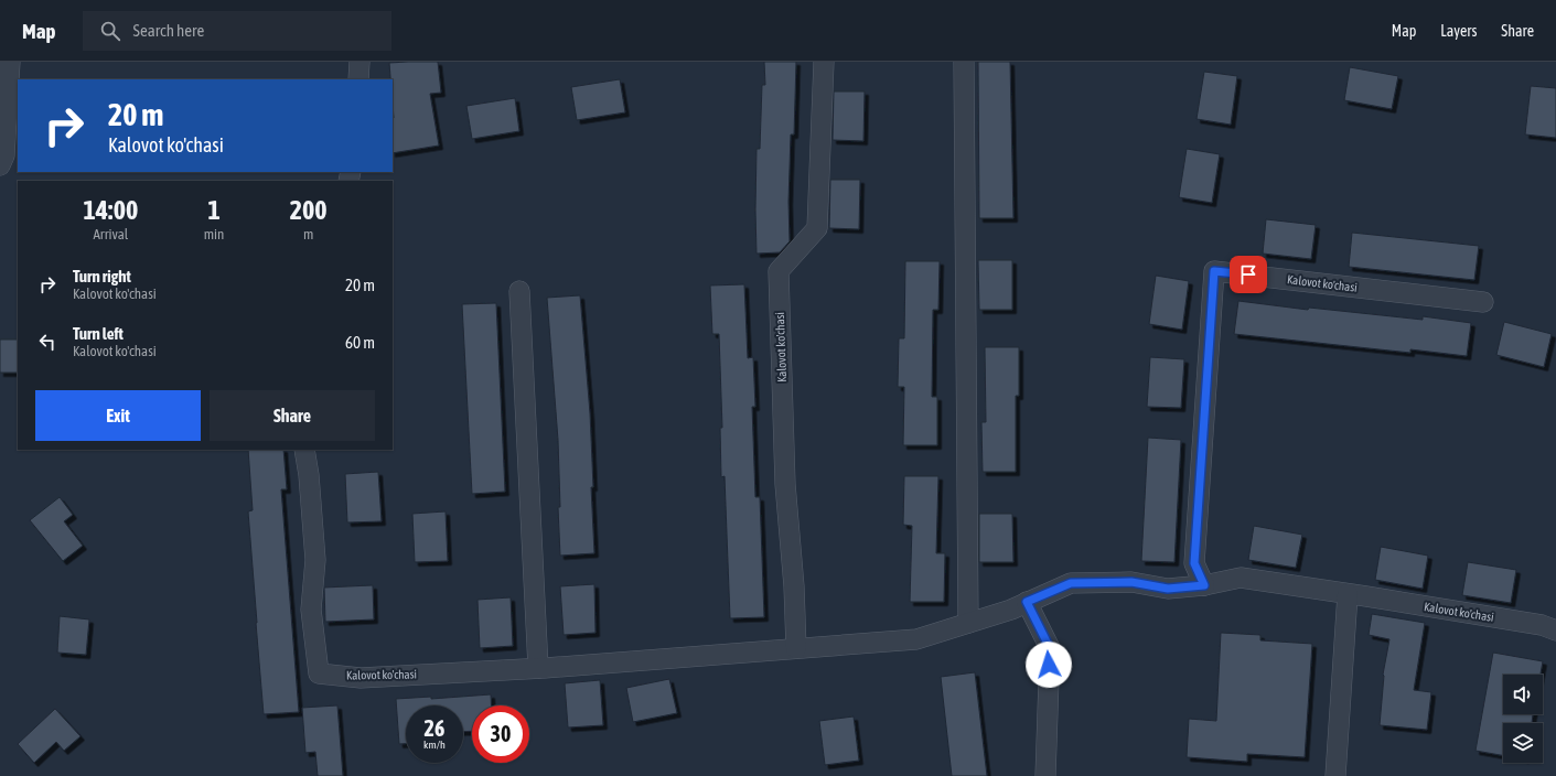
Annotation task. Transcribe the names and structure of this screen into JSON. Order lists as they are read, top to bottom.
{
  "streets": {
    "street": ["Kalovot ko'chasi"]
  },
  "page": {
    "header": "Map",
    "search": "Search here",
    "nav": ["Map", "Layers", "Share"],
    "turn": ["20 m", "Kalovot ko'chasi"],
    "eta": [
      "14:00",
      "Arrival",
      "1",
      "min",
      "200",
      "m"
    ],
    "list": [
      {
        "name": "Turn right",
        "note": "Kalovot ko'chasi",
        "value": "20 m"
      },
      {
        "name": "Turn left",
        "note": "Kalovot ko'chasi",
        "value": "60 m"
      }
    ],
    "buttons": ["Exit", "Share"],
    "speed": "26 km/h",
    "limit": "30"
  }
}
